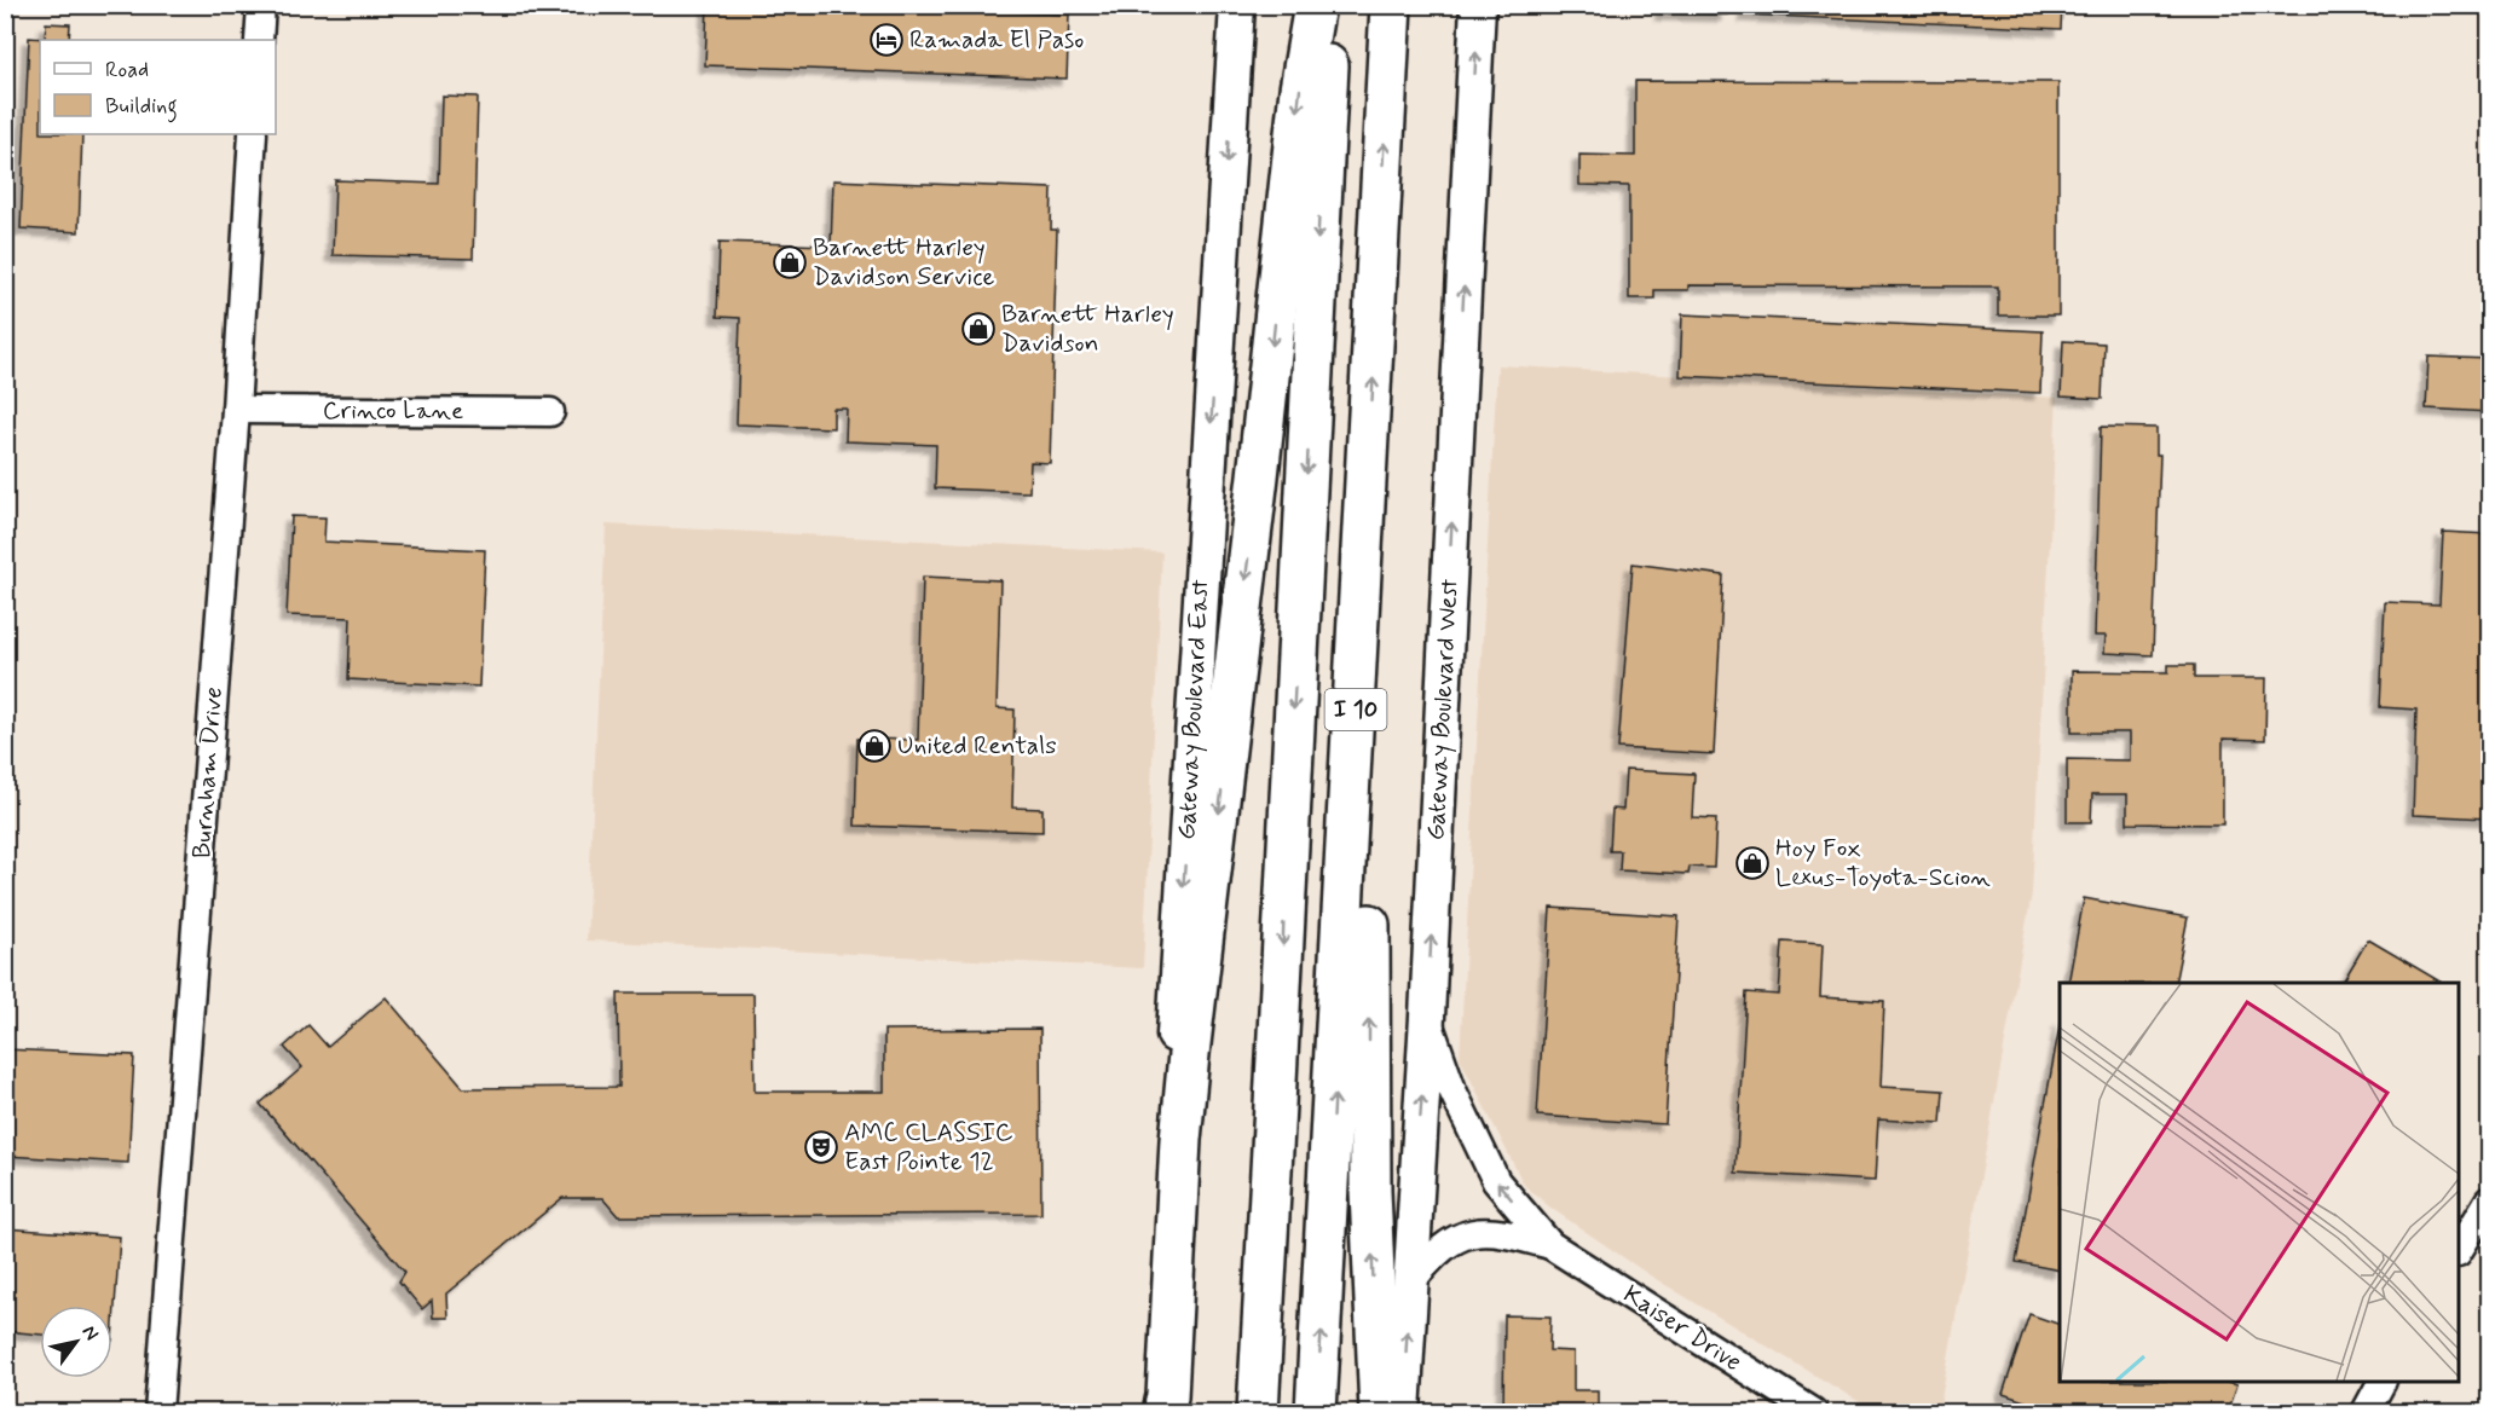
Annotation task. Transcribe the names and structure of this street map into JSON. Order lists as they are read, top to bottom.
{
  "streets": {
    "highway": ["I 10"],
    "main road": ["Gateway Boulevard East", "Gateway Boulevard West"],
    "street": ["Crinco Lane", "Burnham Drive", "Kaiser Drive"]
  },
  "crossings": [
    ["Crinco Lane", "Burnham Drive"],
    ["Gateway Boulevard West", "Kaiser Drive"]
  ],
  "one_way": ["Gateway Boulevard East", "Gateway Boulevard West", "Kaiser Drive"],
  "places": {
    "hotel": ["Ramada El Paso"],
    "shop": [
      "Barnett Harley Davidson Service",
      "Barnett Harley Davidson",
      "United Rentals",
      "Hoy Fox Lexus-Toyota-Scion"
    ],
    "theatre": ["AMC CLASSIC East Pointe 12"]
  },
  "legend": ["Road", "Building"],
  "north": "top right"
}
